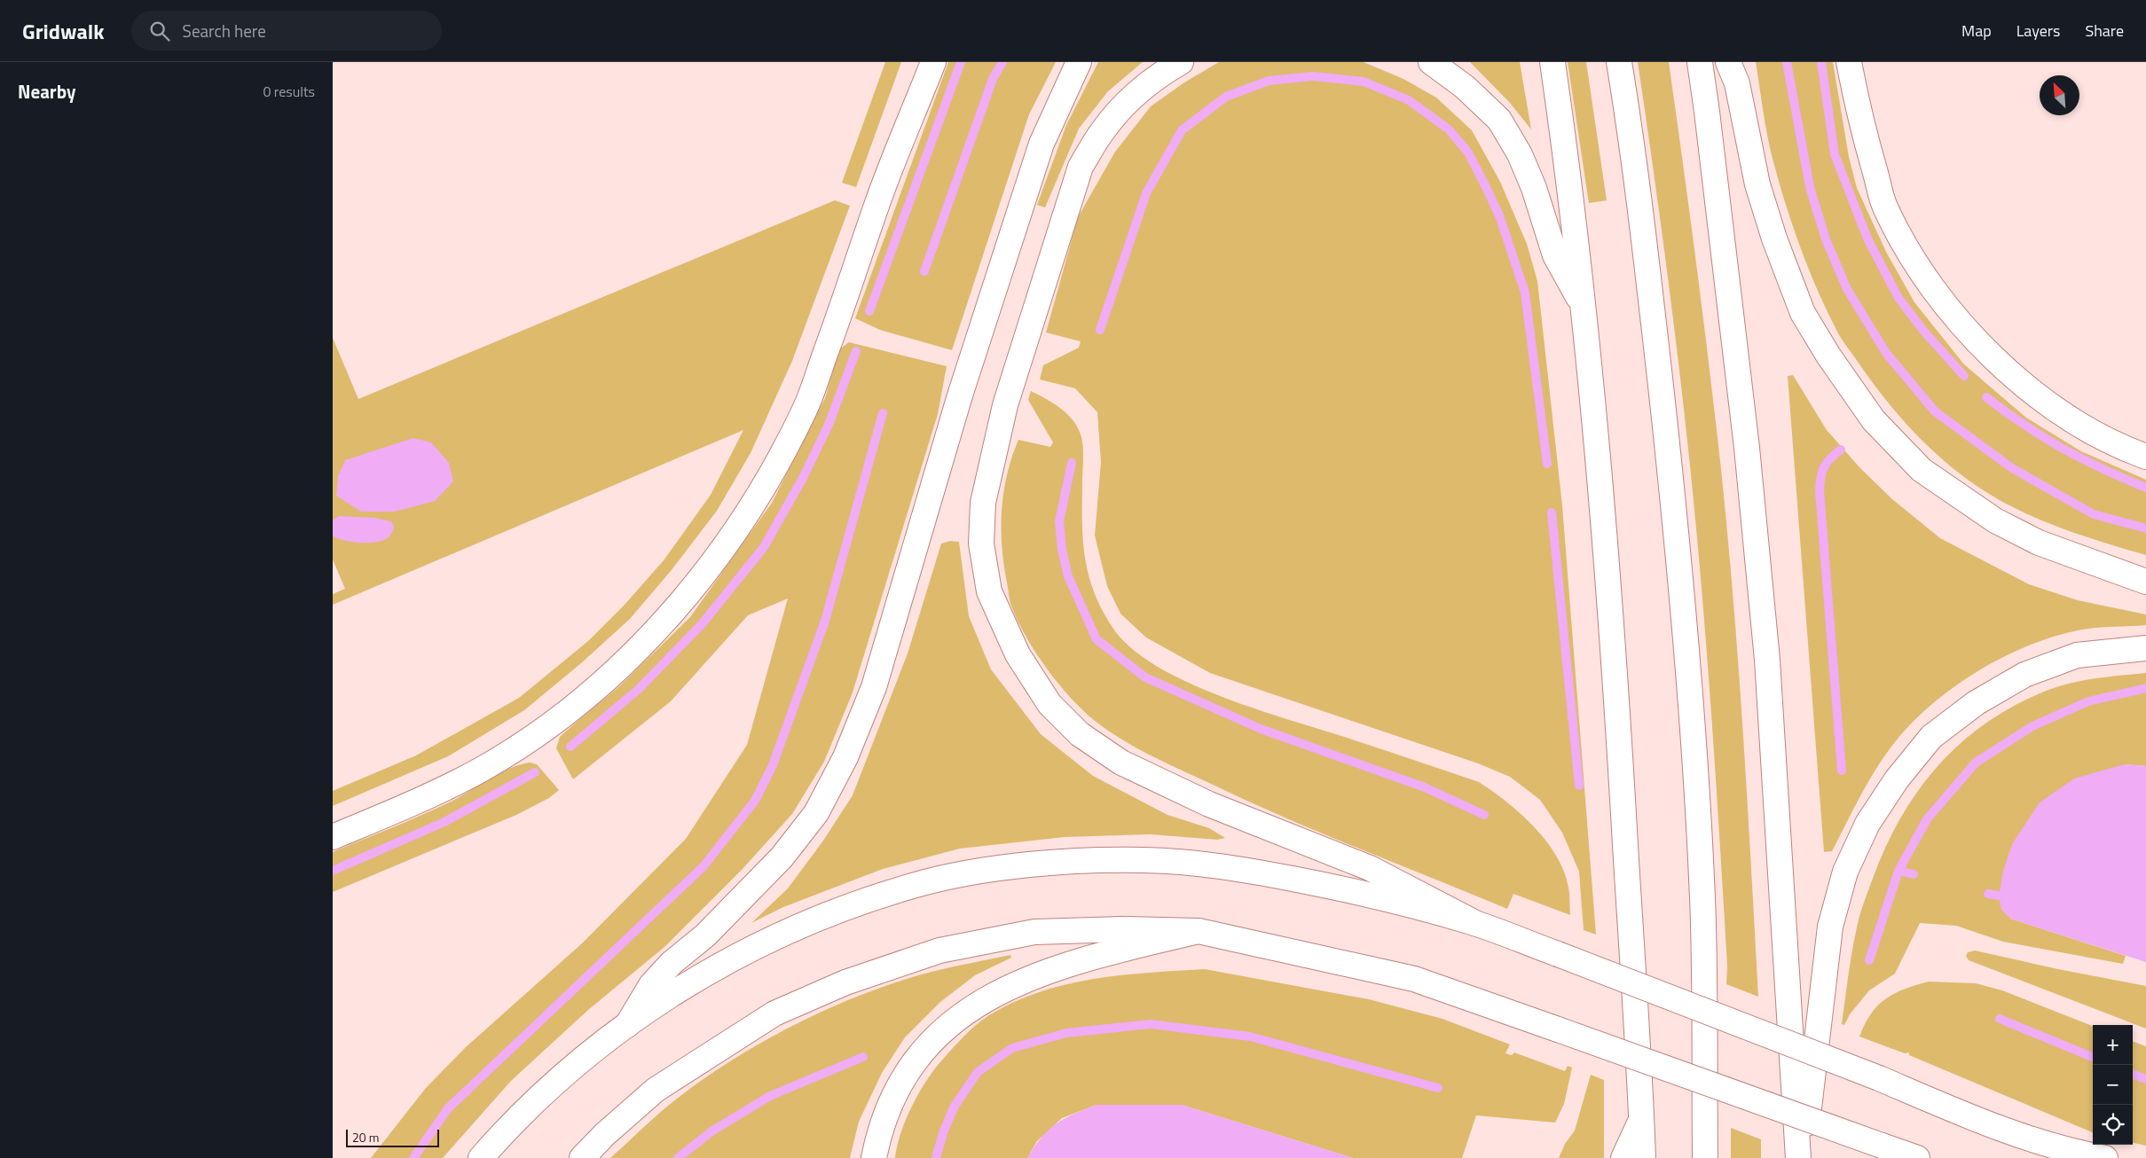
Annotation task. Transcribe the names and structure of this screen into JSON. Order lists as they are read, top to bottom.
{
  "scale_bar": "20 m",
  "north": "top left",
  "page": {
    "header": "Gridwalk",
    "search": "Search here",
    "nav": ["Map", "Layers", "Share"],
    "heading": ["Nearby", "0 results"],
    "map_buttons": ["+", "−"],
    "scale": "20 m"
  }
}
